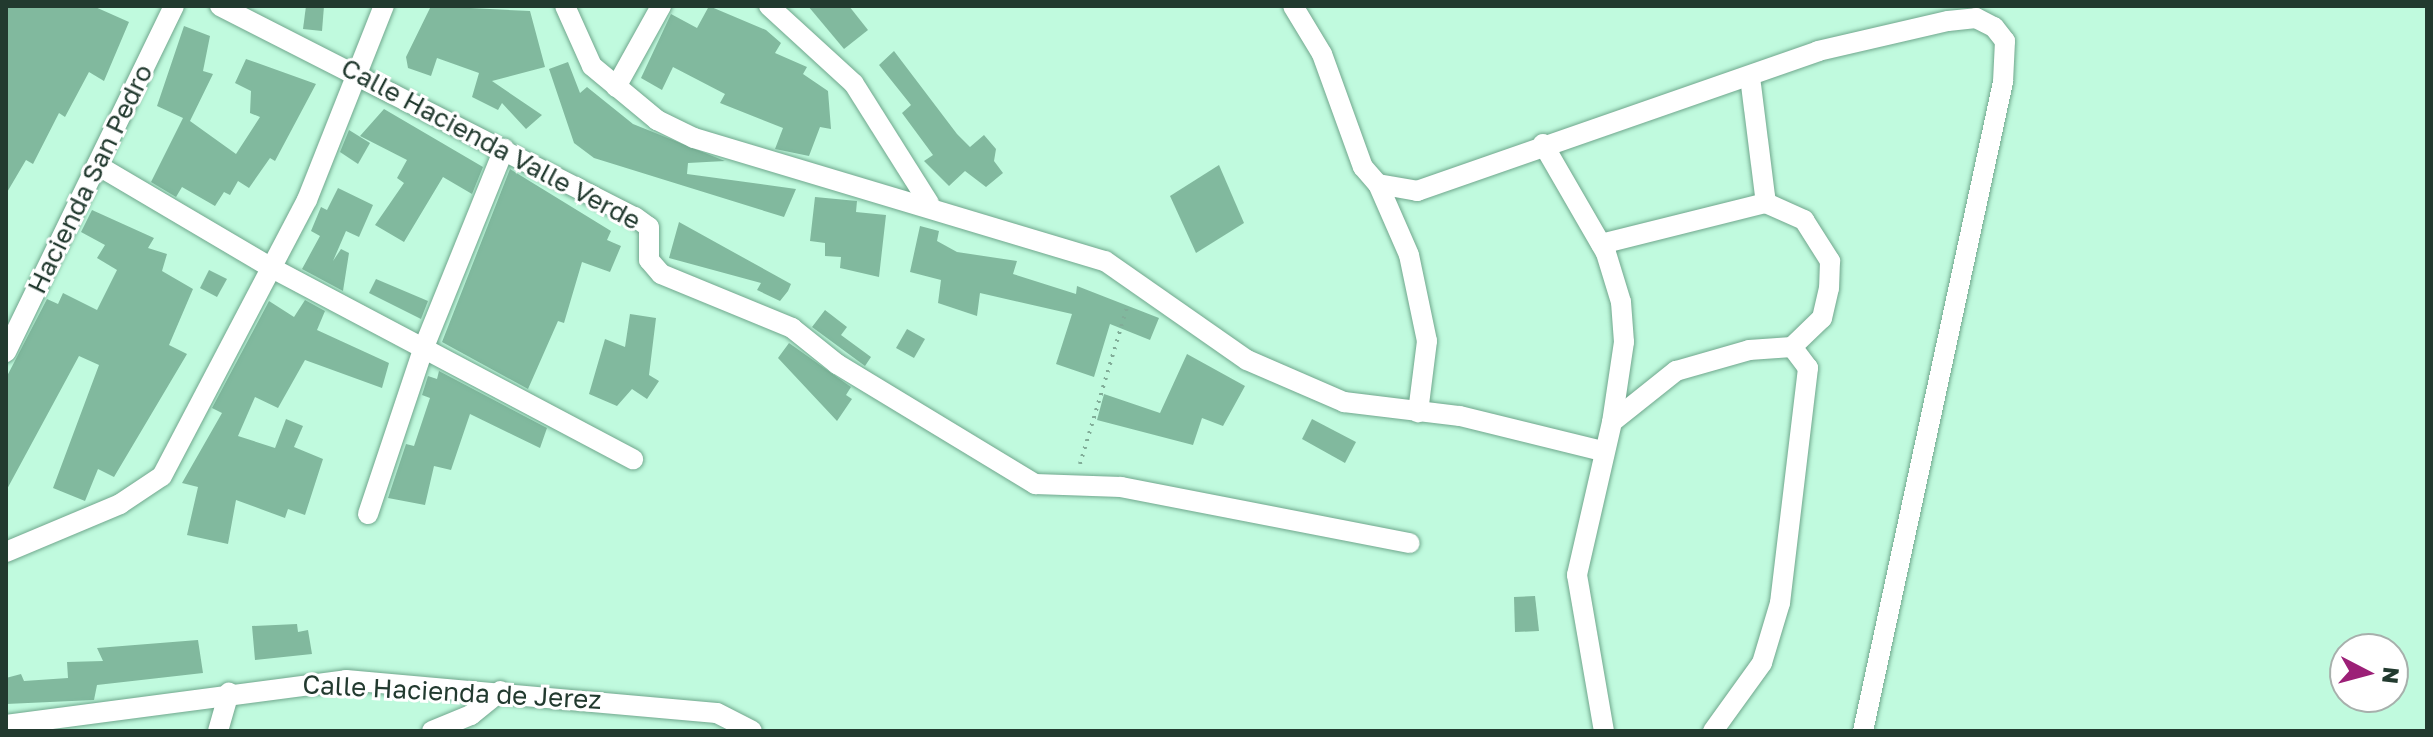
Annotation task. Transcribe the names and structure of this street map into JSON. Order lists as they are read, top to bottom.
{
  "streets": {
    "street": ["Calle Hacienda Valle Verde", "Hacienda San Pedro", "Calle Hacienda de Jerez"]
  },
  "north": "right"
}
